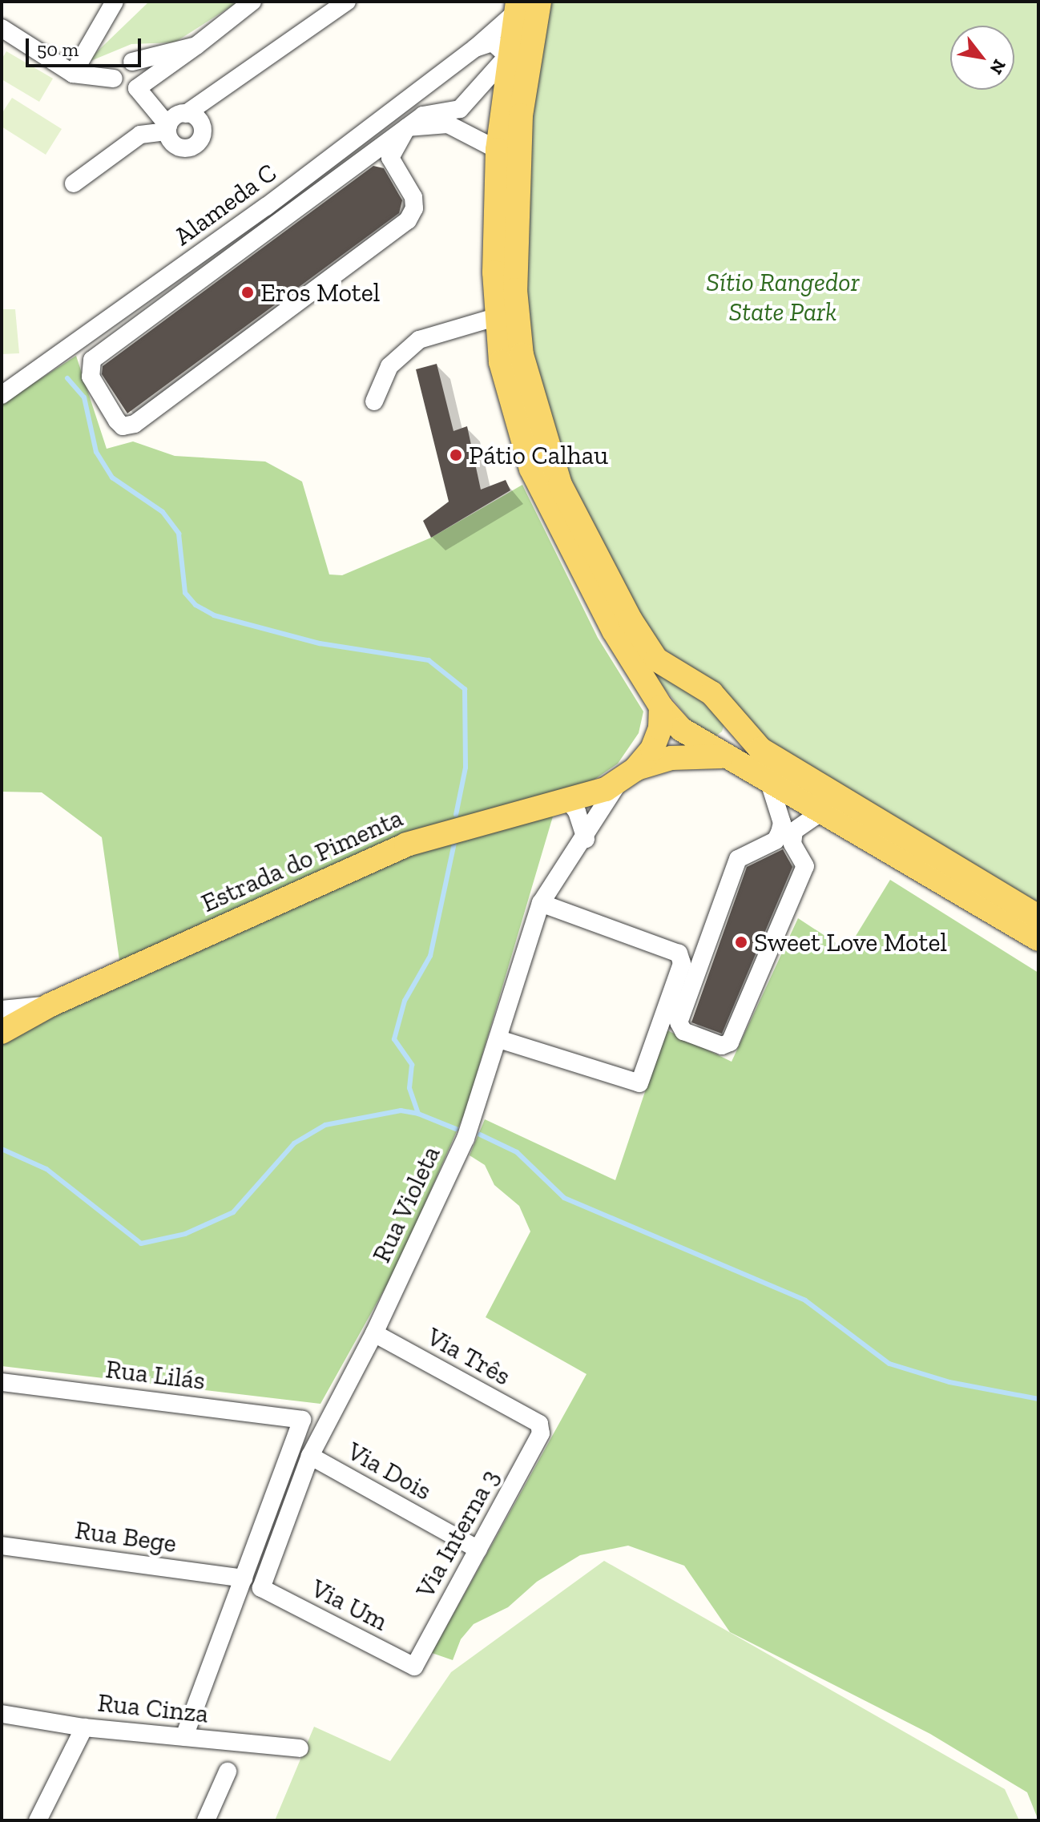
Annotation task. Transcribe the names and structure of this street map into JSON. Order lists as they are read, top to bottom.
{
  "streets": {
    "main road": ["Estrada do Pimenta"],
    "street": [
      "Alameda C",
      "Rua Violeta",
      "Via Três",
      "Rua Lilás",
      "Via Dois",
      "Via Interna 3",
      "Rua Bege",
      "Via Um",
      "Rua Cinza"
    ]
  },
  "crossings": [
    ["Estrada do Pimenta", "Rua Violeta"],
    ["Rua Violeta", "Via Três"],
    ["Rua Violeta", "Via Dois"],
    ["Rua Violeta", "Via Um"],
    ["Via Três", "Via Interna 3"],
    ["Rua Lilás", "Rua Bege"],
    ["Via Dois", "Via Interna 3"],
    ["Via Interna 3", "Via Um"]
  ],
  "parks": ["Sítio Rangedor State Park"],
  "places": ["Eros Motel", "Pátio Calhau", "Sweet Love Motel"],
  "scale_bar": "50 m",
  "north": "bottom right"
}
